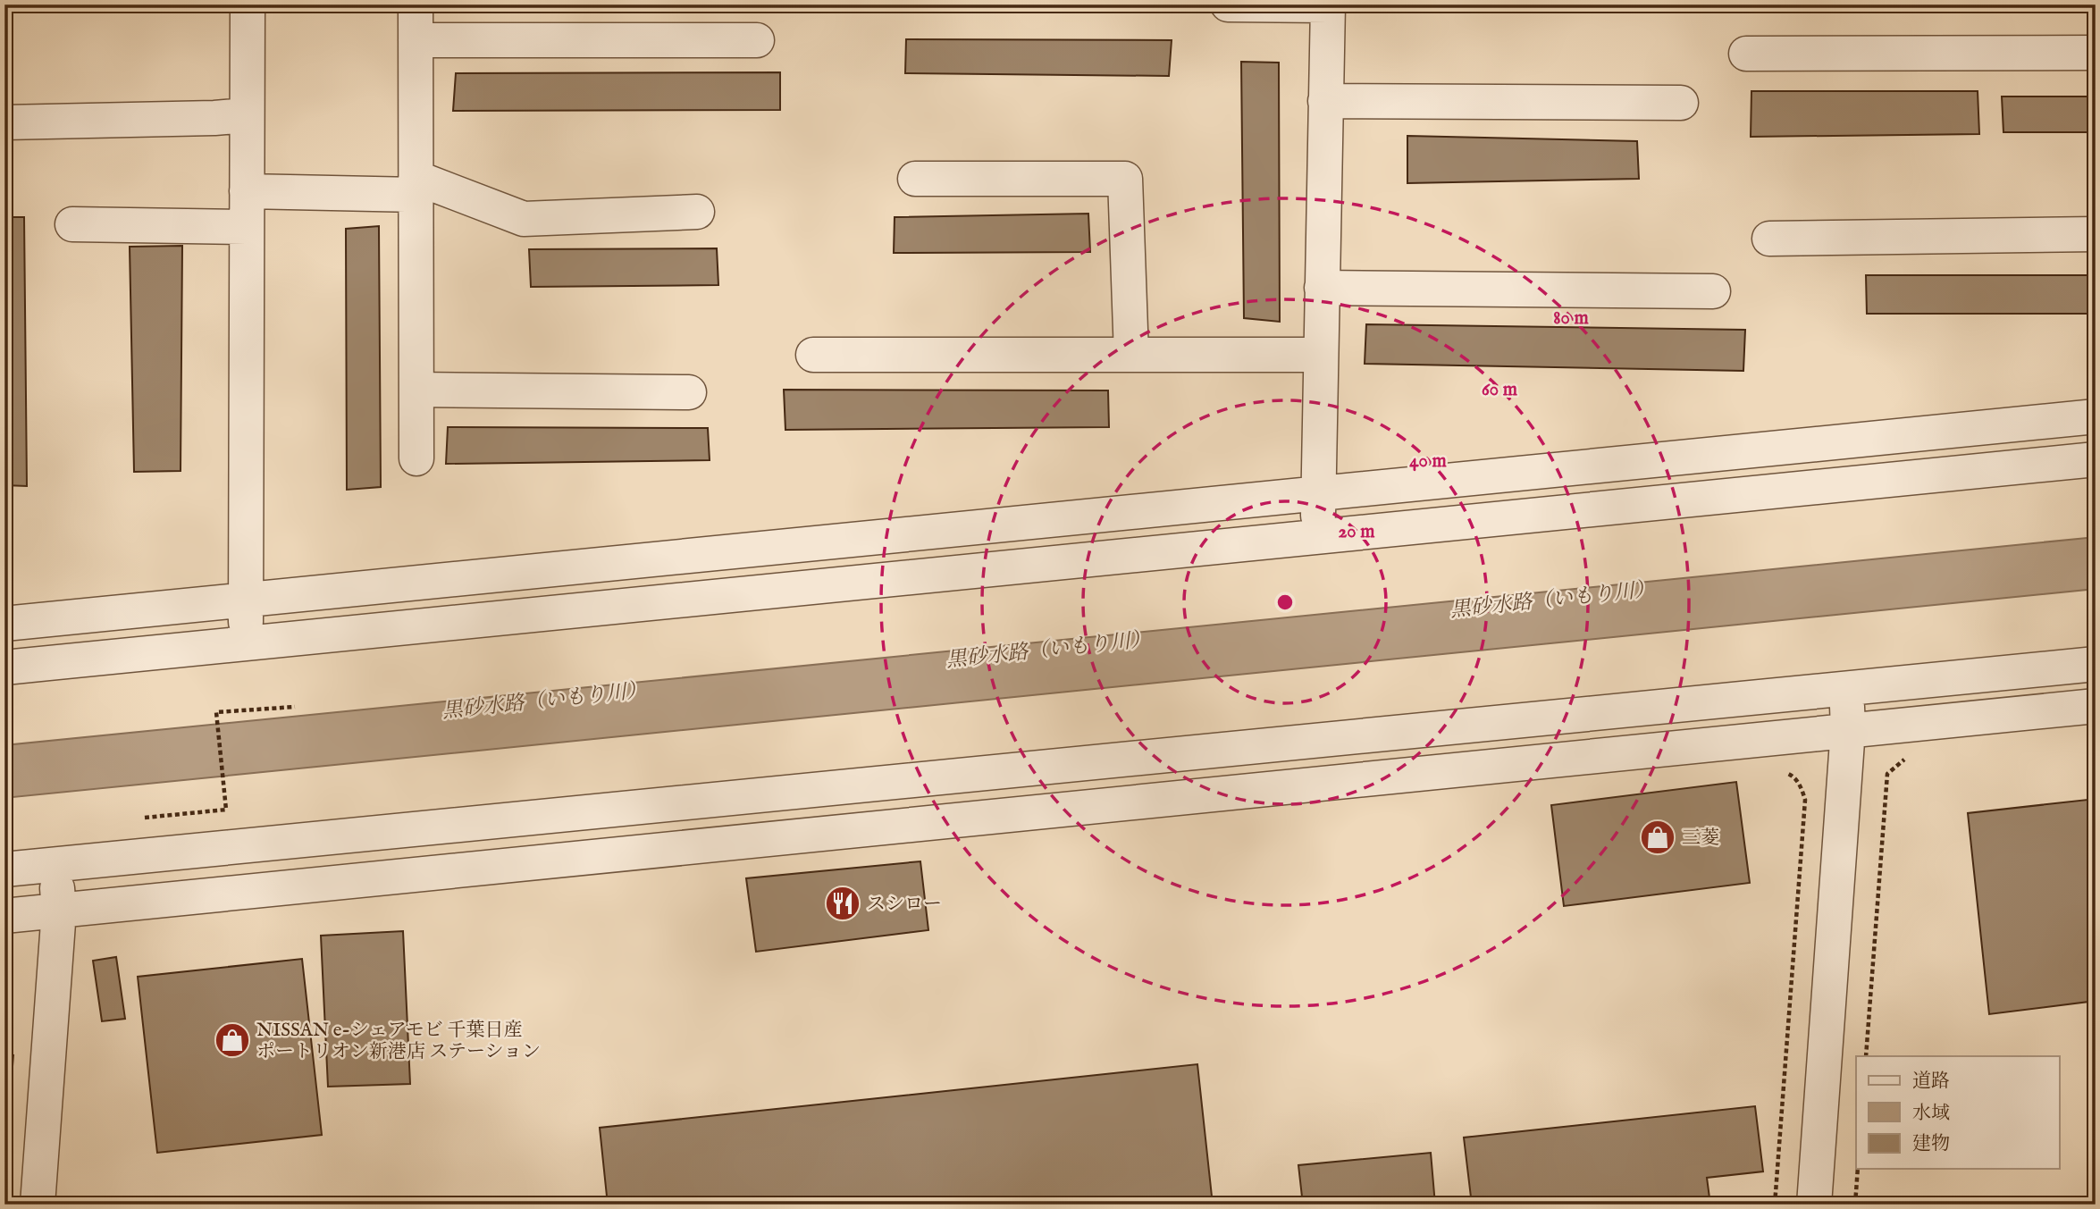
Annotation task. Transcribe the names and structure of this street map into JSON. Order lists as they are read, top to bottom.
{
  "water": ["黒砂水路（いもり川）"],
  "places": {
    "shop": ["三菱", "NISSAN e-シェアモビ 千葉日産 ポートリオン新港店 ステーション"],
    "restaurant": ["スシロー"]
  },
  "legend": ["道路", "水域", "建物"],
  "rings": [
    "80 m",
    "60 m",
    "40 m",
    "20 m"
  ]
}
